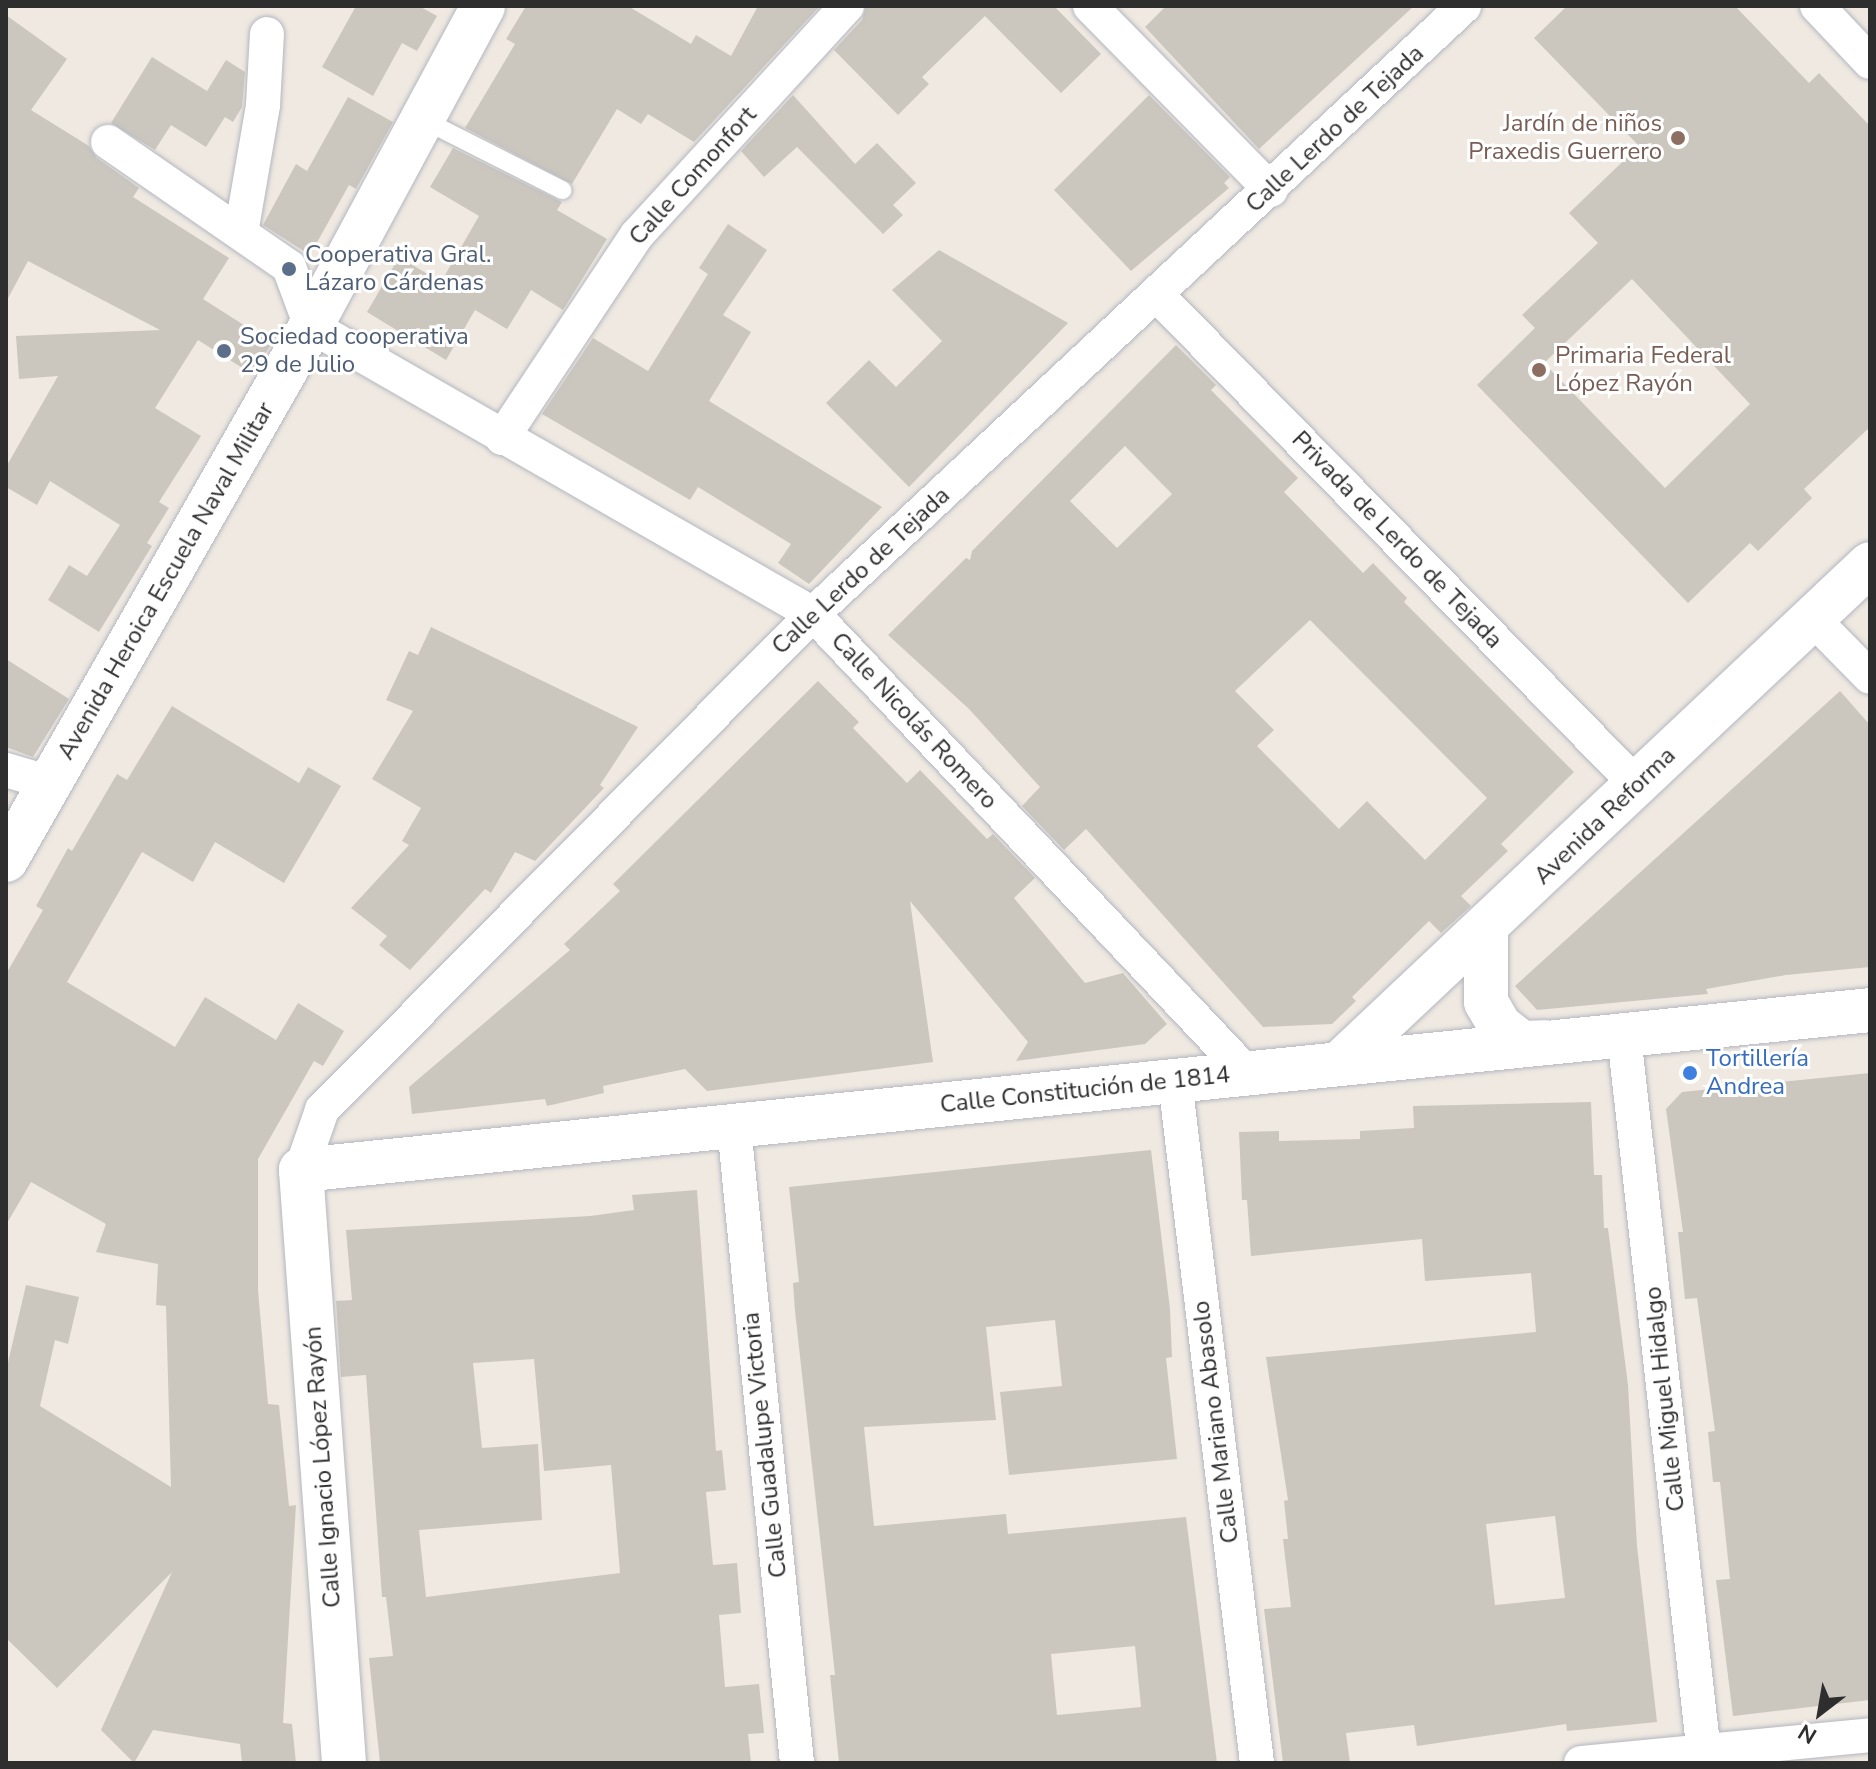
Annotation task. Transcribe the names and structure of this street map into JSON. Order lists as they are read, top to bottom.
{
  "streets": {
    "street": [
      "Calle Lerdo de Tejada",
      "Calle Comonfort",
      "Privada de Lerdo de Tejada",
      "Avenida Heroica Escuela Naval Militar",
      "Calle Nicolás Romero",
      "Avenida Reforma",
      "Calle Constitución de 1814",
      "Calle Miguel Hidalgo",
      "Calle Mariano Abasolo",
      "Calle Guadalupe Victoria",
      "Calle Ignacio López Rayón"
    ]
  },
  "crossings": [
    ["Calle Lerdo de Tejada", "Privada de Lerdo de Tejada"],
    ["Calle Lerdo de Tejada", "Calle Nicolás Romero"],
    ["Calle Lerdo de Tejada", "Calle Constitución de 1814"],
    ["Calle Lerdo de Tejada", "Calle Ignacio López Rayón"],
    ["Calle Comonfort", "Calle Nicolás Romero"],
    ["Privada de Lerdo de Tejada", "Avenida Reforma"],
    ["Avenida Heroica Escuela Naval Militar", "Calle Nicolás Romero"],
    ["Calle Nicolás Romero", "Calle Constitución de 1814"],
    ["Avenida Reforma", "Calle Constitución de 1814"],
    ["Calle Constitución de 1814", "Calle Miguel Hidalgo"],
    ["Calle Constitución de 1814", "Calle Mariano Abasolo"],
    ["Calle Constitución de 1814", "Calle Guadalupe Victoria"],
    ["Calle Constitución de 1814", "Calle Ignacio López Rayón"]
  ],
  "places": [
    "Jardín de niños Praxedis Guerrero",
    "Cooperativa Gral. Lázaro Cárdenas",
    "Sociedad cooperativa 29 de Julio",
    "Primaria Federal López Rayón",
    "Tortillería Andrea"
  ],
  "north": "bottom left"
}
